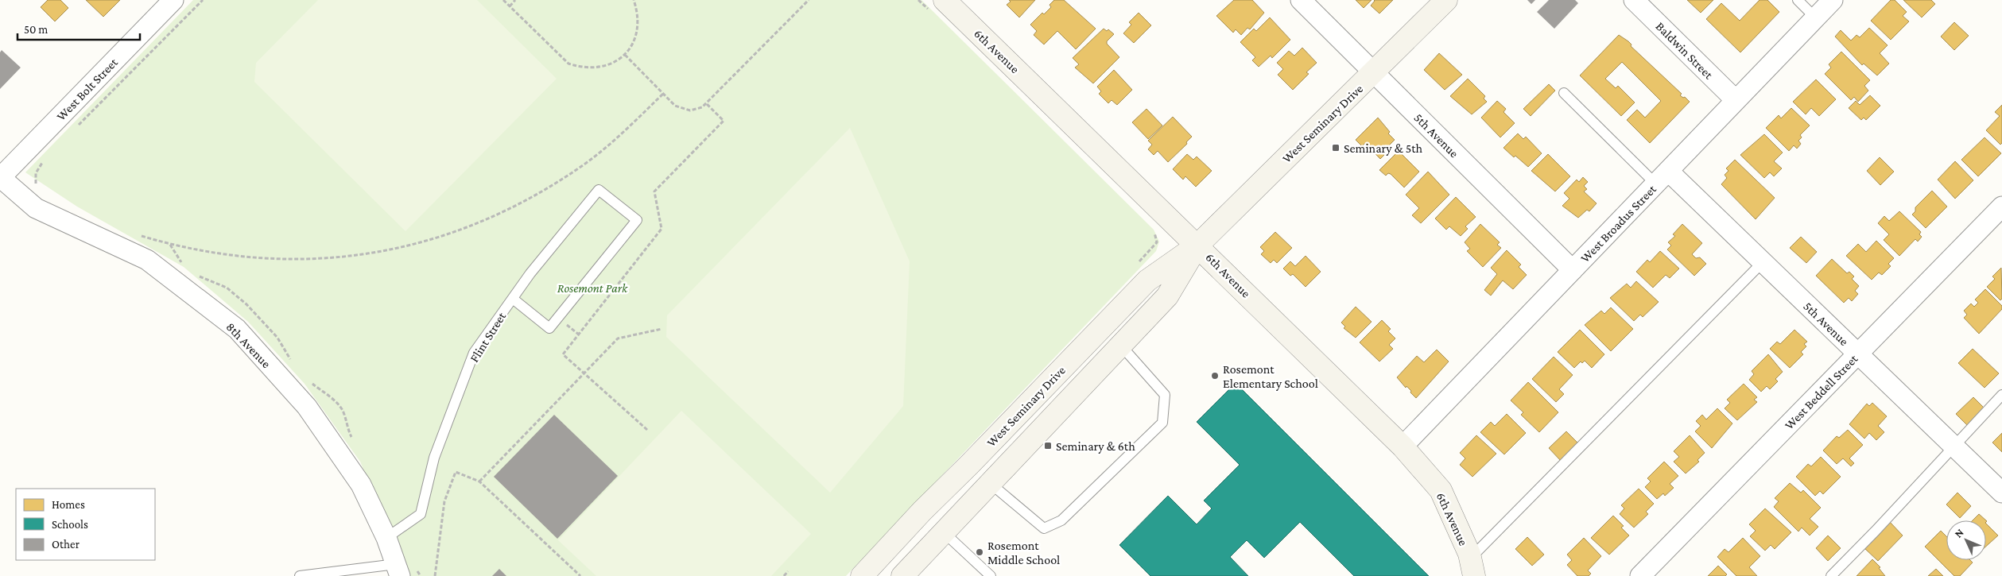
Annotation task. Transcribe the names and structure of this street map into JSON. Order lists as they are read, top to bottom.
{
  "streets": {
    "main road": ["6th Avenue", "West Seminary Drive"],
    "street": [
      "Baldwin Street",
      "West Bolt Street",
      "5th Avenue",
      "West Broadus Street",
      "8th Avenue",
      "West Beddell Street"
    ],
    "lane": ["Flint Street"]
  },
  "crossings": [
    ["Baldwin Street", "West Broadus Street"],
    ["6th Avenue", "West Seminary Drive"],
    ["6th Avenue", "West Broadus Street"],
    ["West Bolt Street", "8th Avenue"],
    ["West Seminary Drive", "5th Avenue"],
    ["5th Avenue", "West Broadus Street"],
    ["5th Avenue", "West Beddell Street"],
    ["Flint Street", "8th Avenue"]
  ],
  "parks": ["Rosemont Park"],
  "places": {
    "transit": ["Seminary & 5th", "Seminary & 6th"],
    "other": ["Rosemont Elementary School", "Rosemont Middle School"]
  },
  "legend": ["Homes", "Schools", "Other"],
  "scale_bar": "50 m",
  "north": "top left"
}
